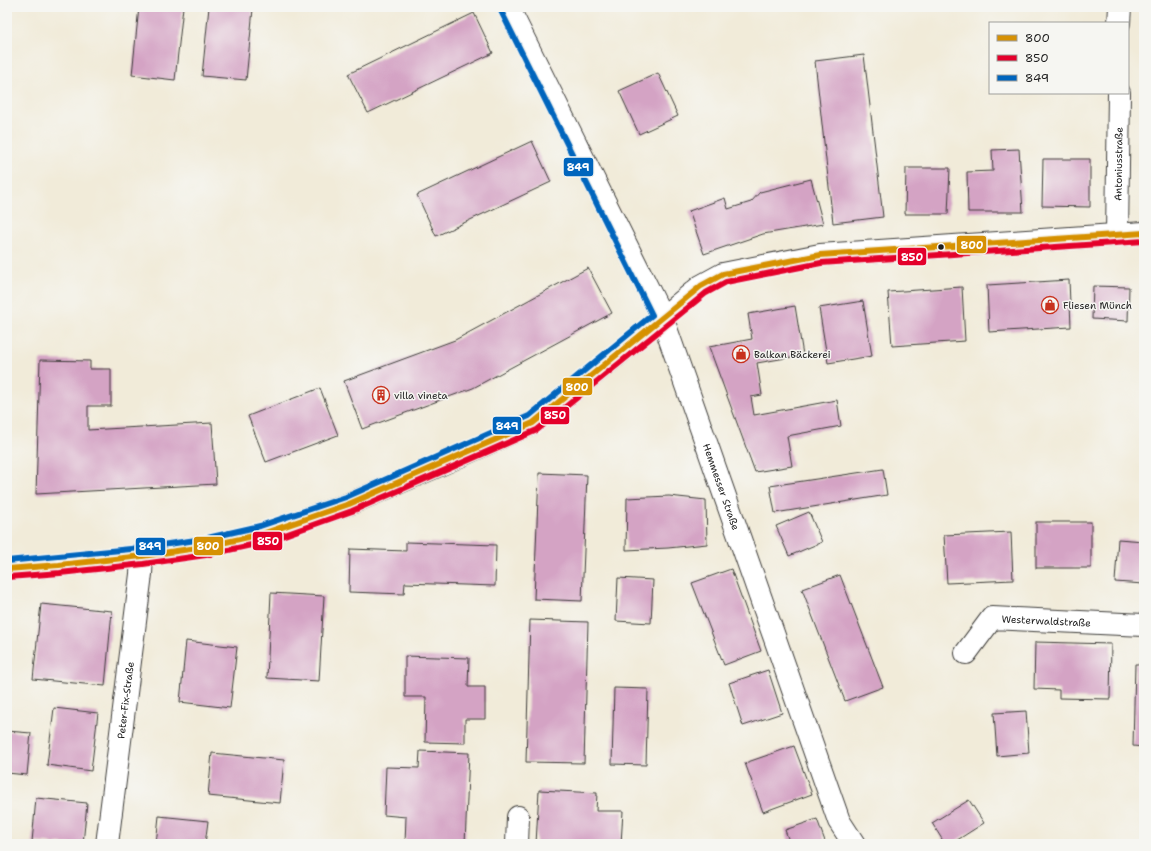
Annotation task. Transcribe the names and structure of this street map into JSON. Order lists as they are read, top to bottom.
{
  "streets": {
    "street": [
      "Antoniusstraße",
      "Hemmesser Straße",
      "Westerwaldstraße",
      "Peter-Fix-Straße"
    ]
  },
  "places": {
    "shop": ["Fliesen Münch", "Balkan Bäckerei"],
    "building": ["villa vineta"]
  },
  "lines": ["transit line 849", "transit line 800", "transit line 850"],
  "legend": ["800", "850", "849"]
}
